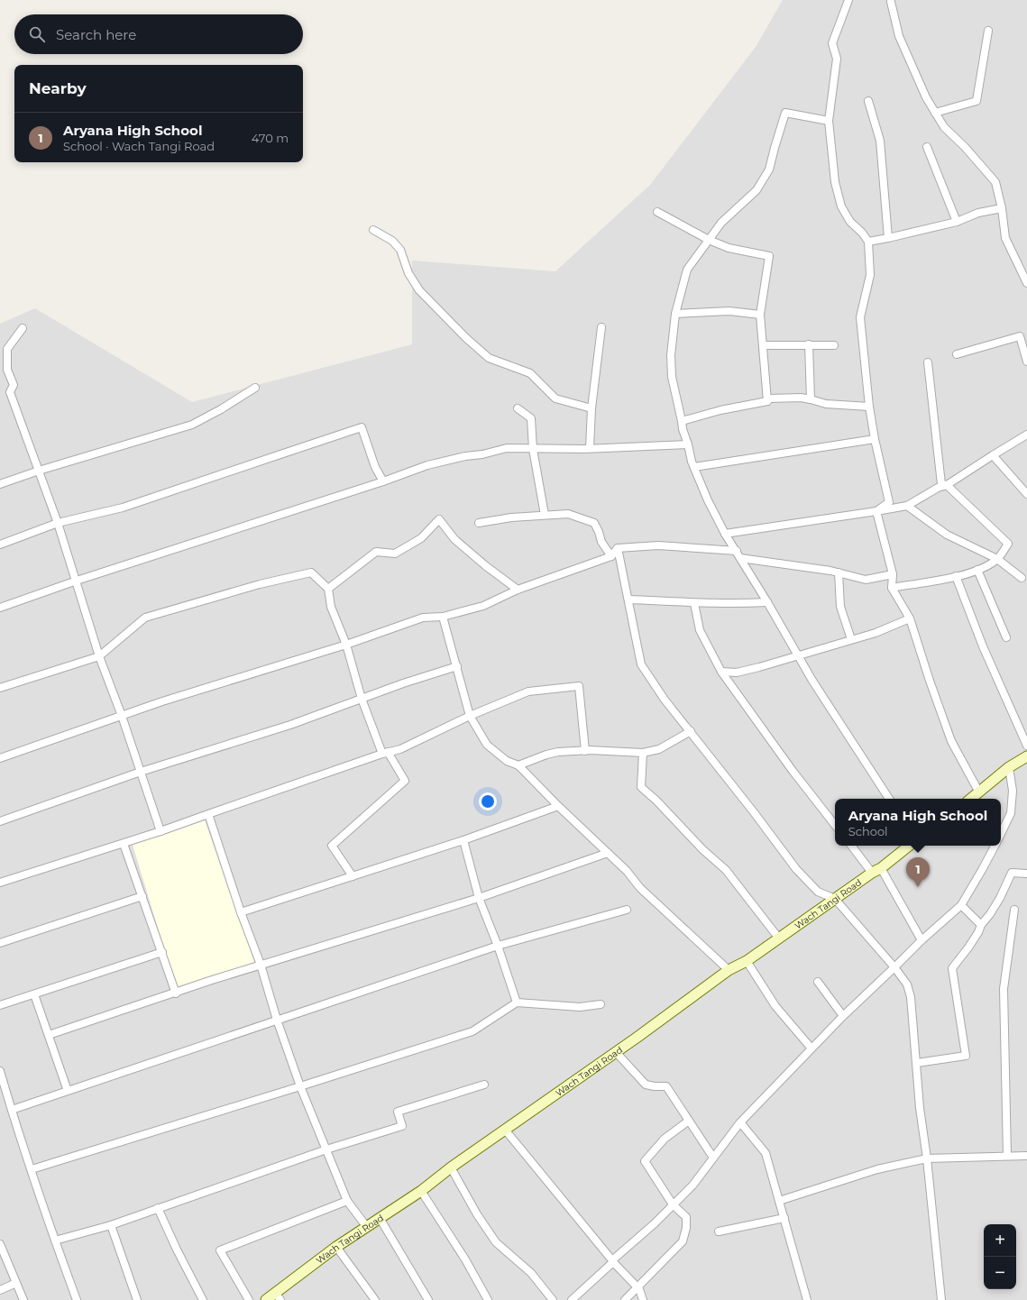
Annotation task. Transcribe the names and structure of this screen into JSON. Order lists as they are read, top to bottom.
{
  "streets": {
    "main road": ["Wach Tangi Road"]
  },
  "page": {
    "search": "Search here",
    "heading": "Nearby",
    "list": [
      {
        "mark": "1",
        "name": "Aryana High School",
        "note": "School · Wach Tangi Road",
        "value": "470 m"
      }
    ],
    "popup": ["Aryana High School", "School"],
    "pins": "1",
    "map_buttons": ["+", "−"]
  }
}
